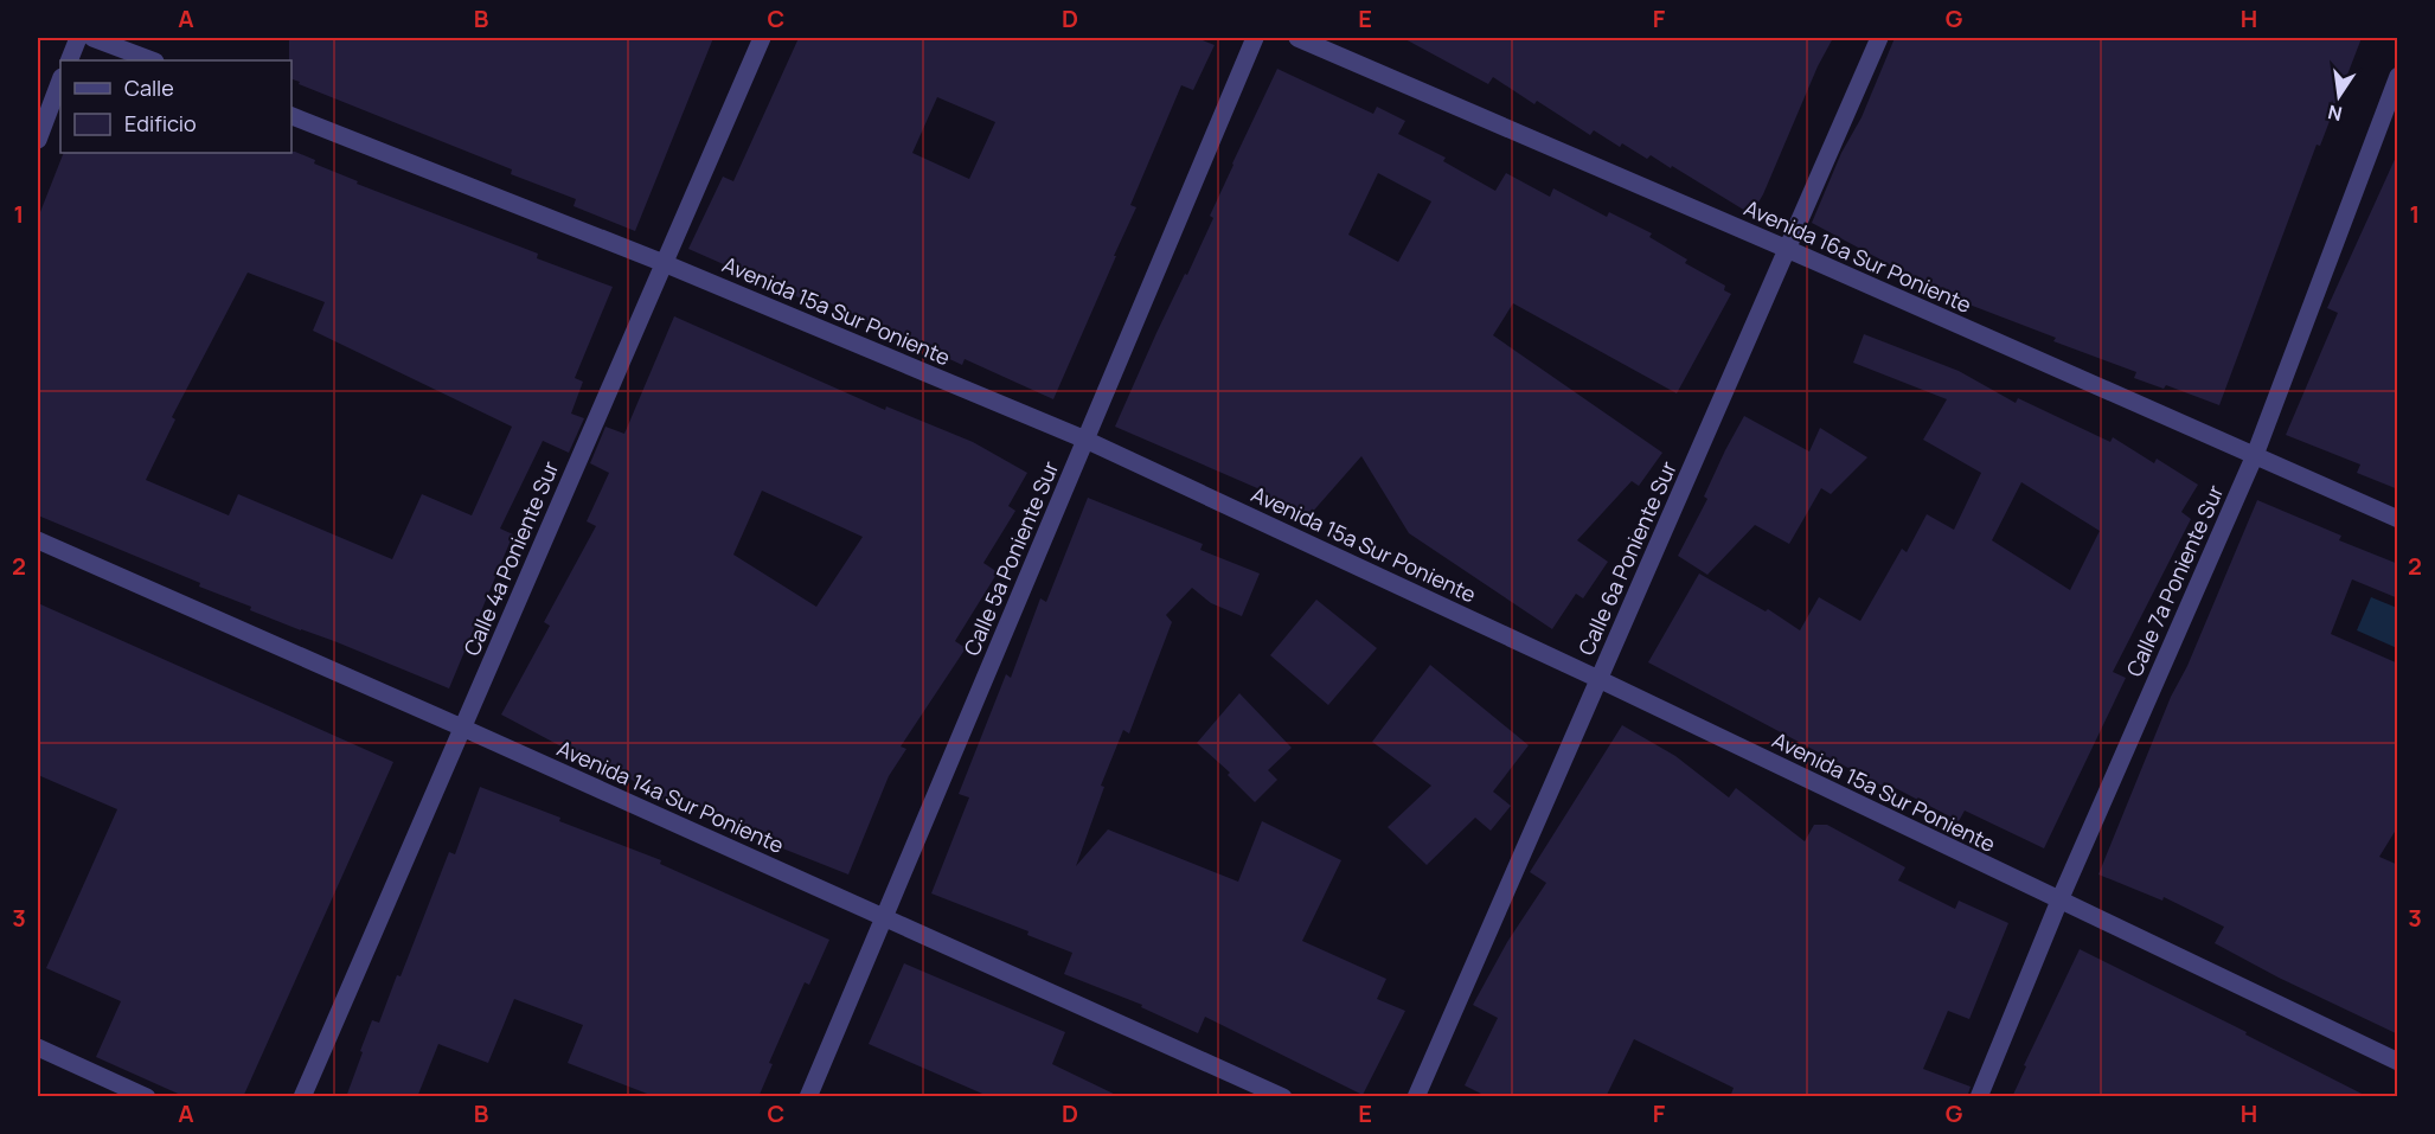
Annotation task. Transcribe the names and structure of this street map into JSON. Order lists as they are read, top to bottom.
{
  "streets": {
    "street": [
      "Avenida 16a Sur Poniente",
      "Avenida 15a Sur Poniente",
      "Calle 4a Poniente Sur",
      "Calle 5a Poniente Sur",
      "Calle 6a Poniente Sur",
      "Calle 7a Poniente Sur",
      "Avenida 14a Sur Poniente"
    ]
  },
  "crossings": [
    ["Avenida 16a Sur Poniente", "Calle 6a Poniente Sur"],
    ["Avenida 16a Sur Poniente", "Calle 7a Poniente Sur"],
    ["Avenida 15a Sur Poniente", "Calle 4a Poniente Sur"],
    ["Avenida 15a Sur Poniente", "Calle 5a Poniente Sur"],
    ["Avenida 15a Sur Poniente", "Calle 6a Poniente Sur"],
    ["Avenida 15a Sur Poniente", "Calle 7a Poniente Sur"],
    ["Calle 4a Poniente Sur", "Avenida 14a Sur Poniente"],
    ["Calle 5a Poniente Sur", "Avenida 14a Sur Poniente"]
  ],
  "legend": ["Calle", "Edificio"],
  "north": "bottom",
  "grid": {
    "columns": [
      "A",
      "B",
      "C",
      "D",
      "E",
      "F",
      "G",
      "H"
    ],
    "rows": ["1", "2", "3"]
  }
}
